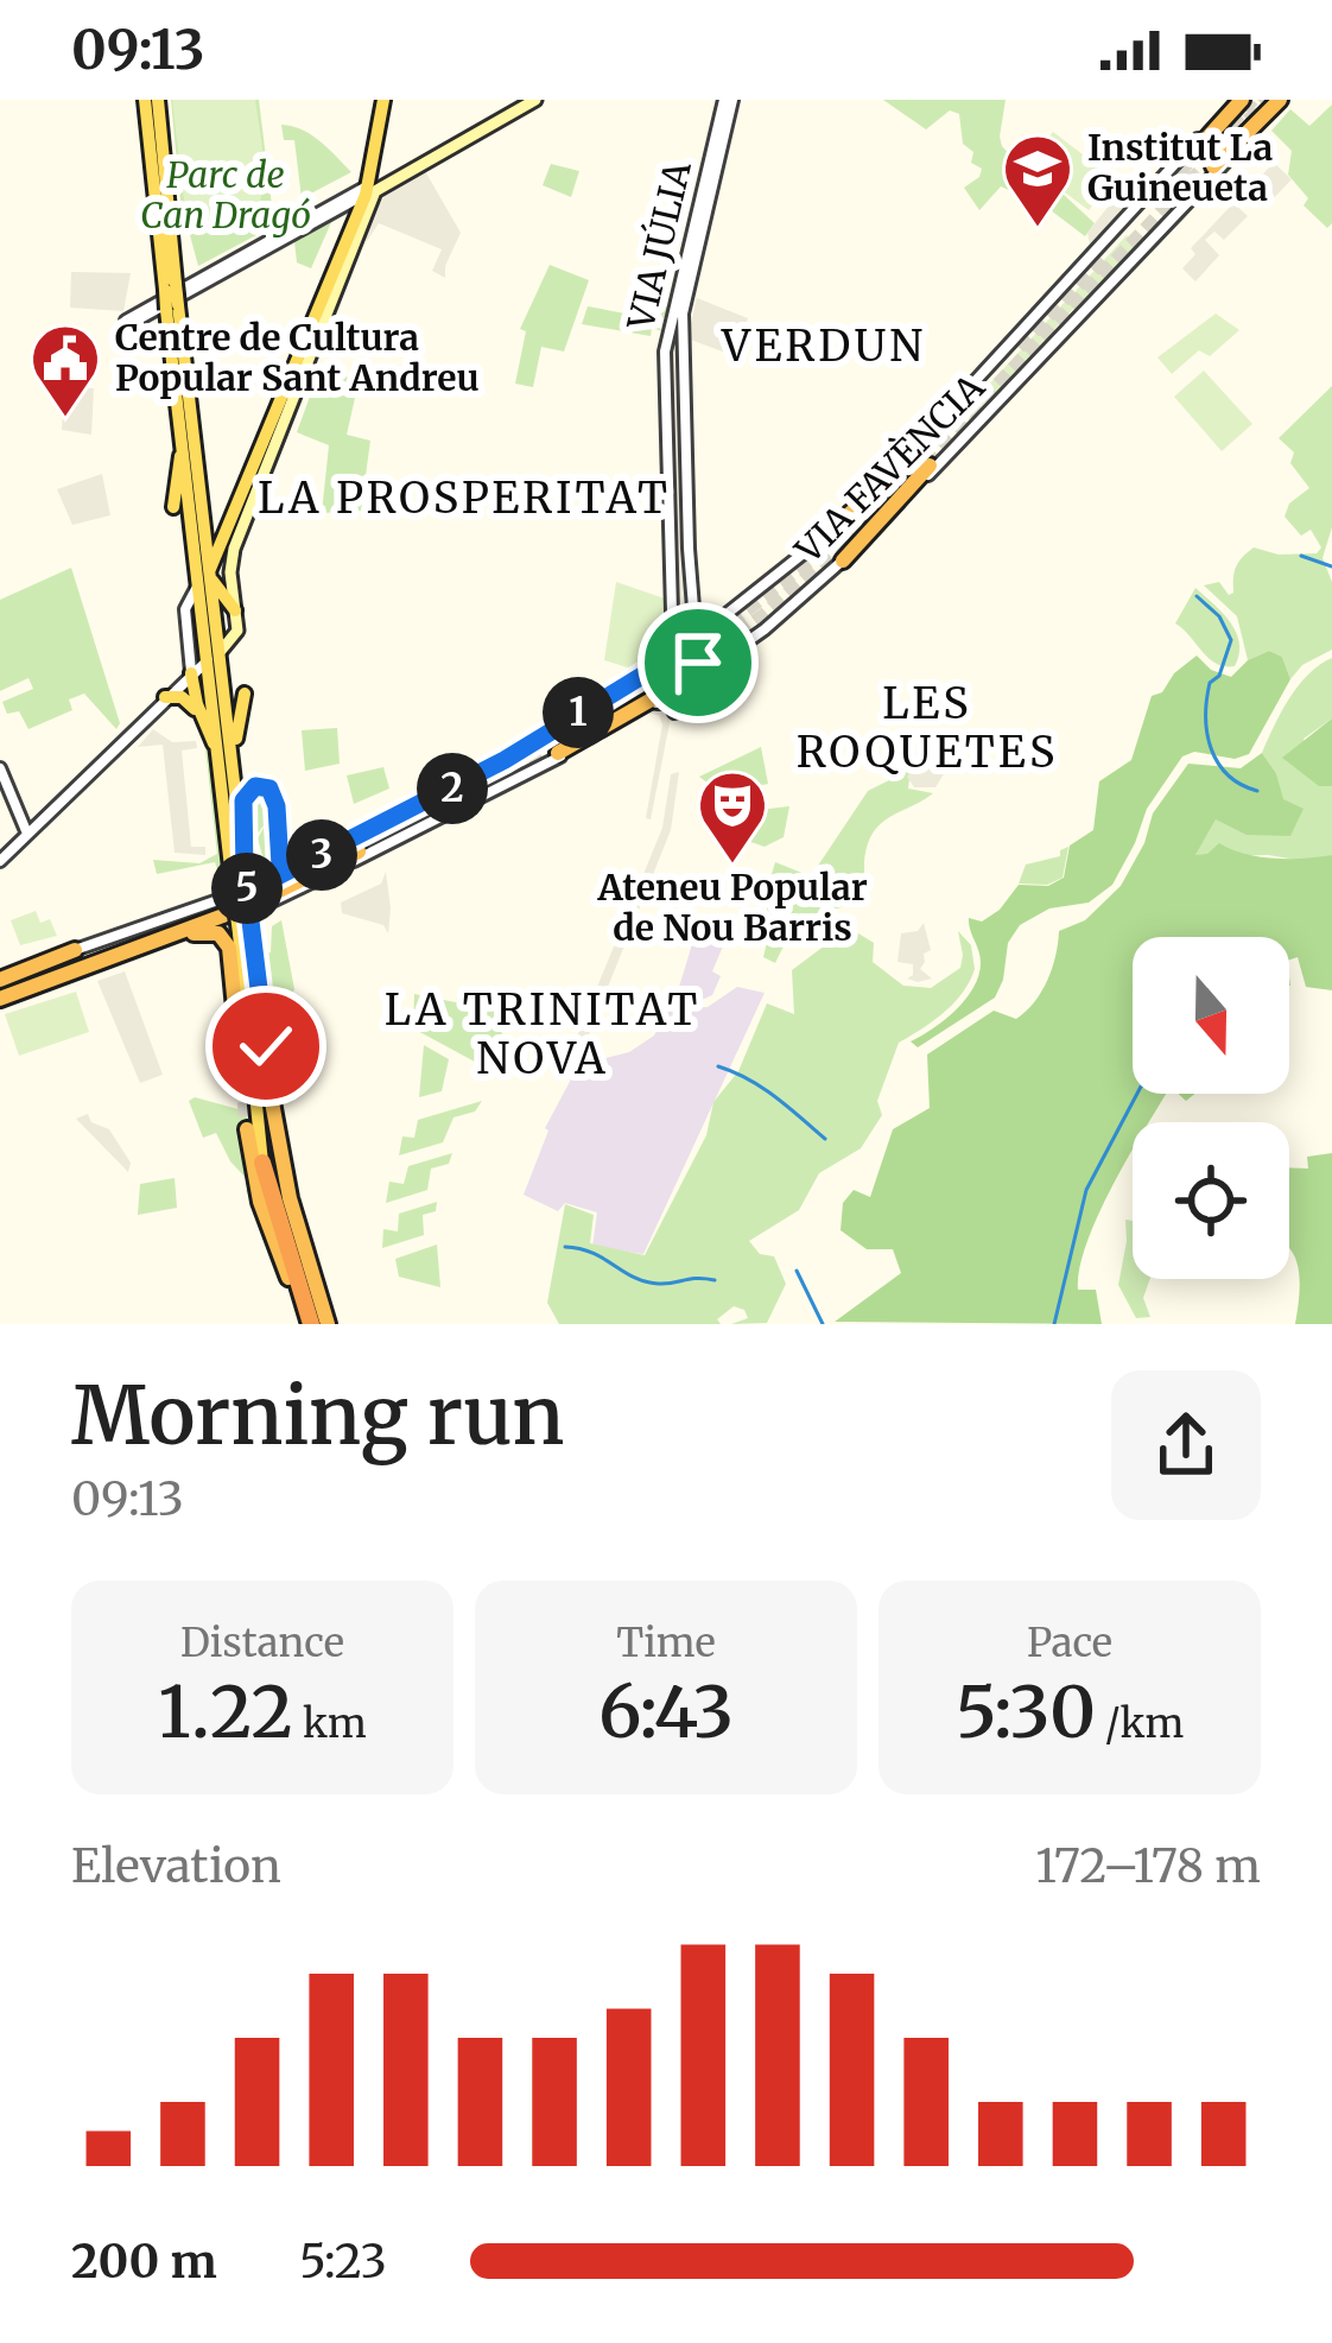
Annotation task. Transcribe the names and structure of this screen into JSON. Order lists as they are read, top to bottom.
{
  "streets": {
    "street": ["VIA JÚLIA", "VIA FAVÈNCIA"]
  },
  "crossings": [
    ["VIA JÚLIA", "VIA FAVÈNCIA"]
  ],
  "districts": [
    "VERDUN",
    "LA PROSPERITAT",
    "LES ROQUETES",
    "LA TRINITAT NOVA"
  ],
  "parks": ["Parc de Can Dragó"],
  "places": {
    "school or university": ["Institut La Guineueta"],
    "public building": ["Centre de Cultura Popular Sant Andreu"],
    "theatre": ["Ateneu Popular de Nou Barris"]
  },
  "north": "bottom",
  "page": {
    "status": "09:13",
    "pins": [
      "1",
      "2",
      "3",
      "5"
    ],
    "heading": ["Morning run", "09:13"],
    "stats": [
      ["Distance", "1.22 km"],
      ["Time", "6:43"],
      ["Pace", "5:30 /km"]
    ],
    "chart": ["Elevation", "172–178 m"],
    "list": [
      {
        "name": "200 m",
        "note": "5:23"
      }
    ]
  }
}
